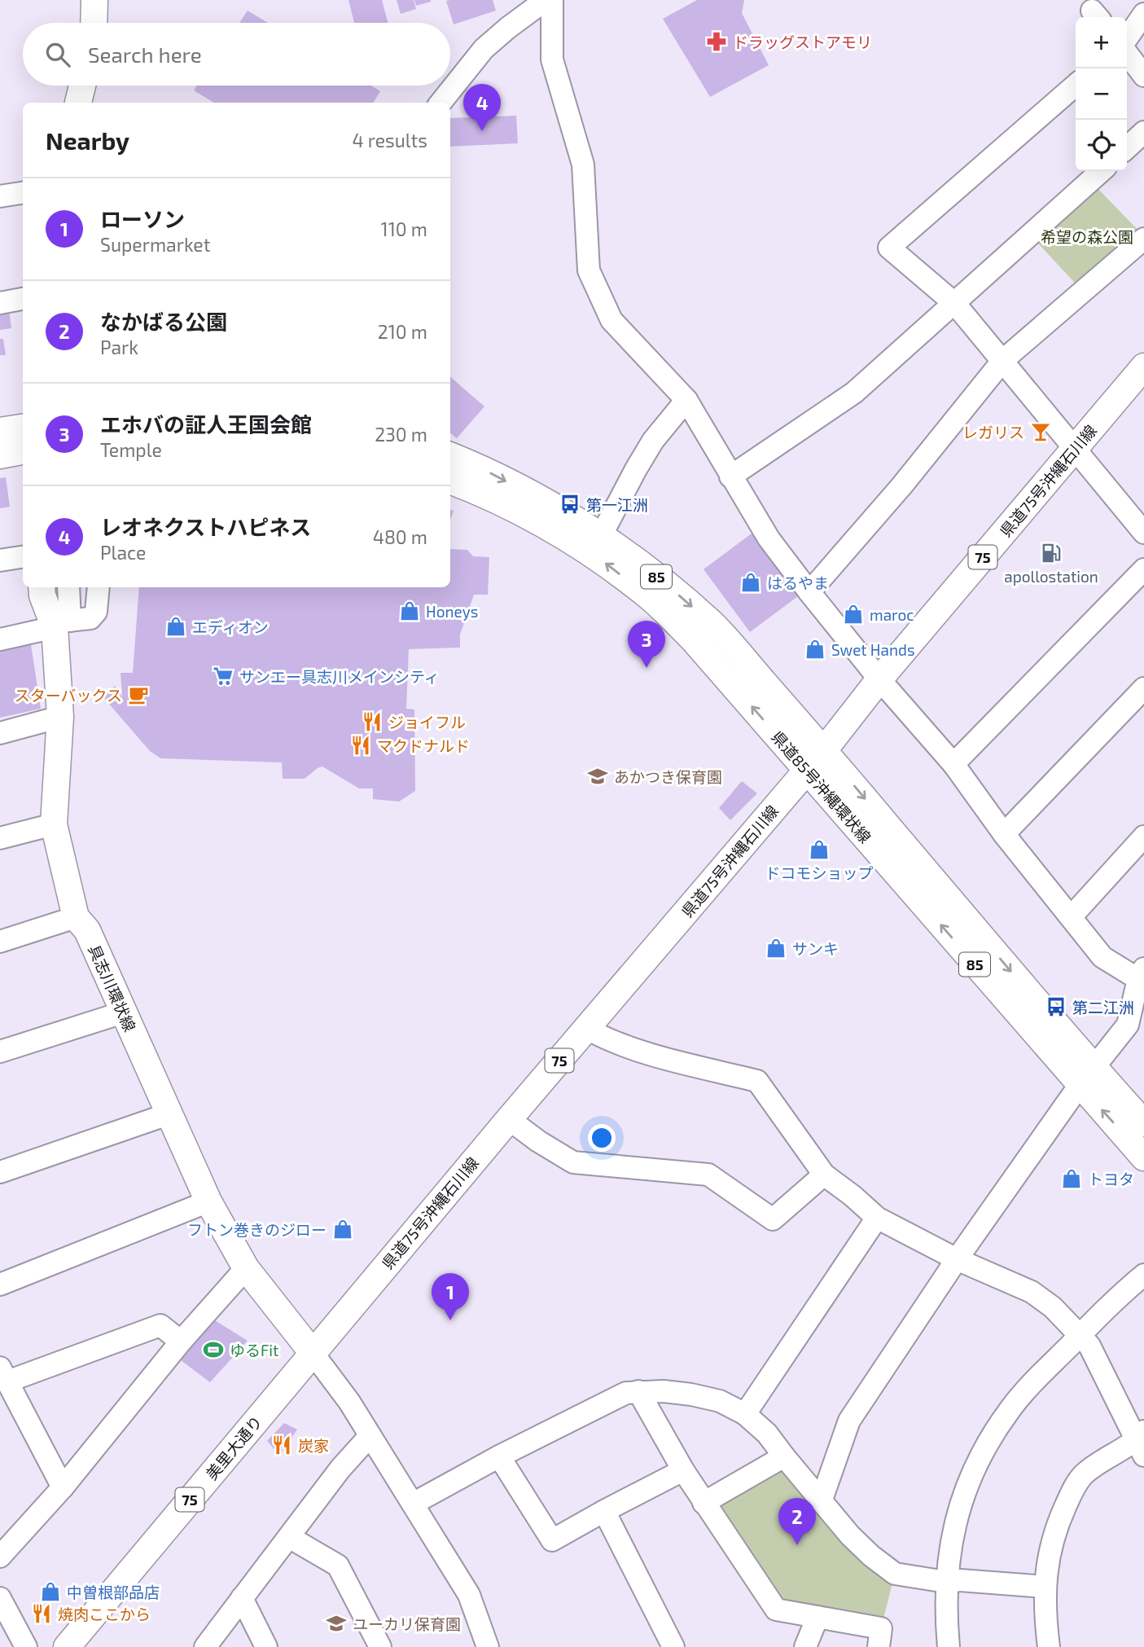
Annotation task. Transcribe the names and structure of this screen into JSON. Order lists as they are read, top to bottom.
{
  "streets": {
    "main road": [
      "県道75号沖縄石川線",
      "75",
      "85",
      "県道85号沖縄環状線",
      "具志川環状線",
      "美里大通り"
    ]
  },
  "crossings": [
    ["県道75号沖縄石川線", "県道85号沖縄環状線"],
    ["県道75号沖縄石川線", "具志川環状線"],
    ["県道75号沖縄石川線", "美里大通り"],
    ["具志川環状線", "美里大通り"]
  ],
  "parks": ["希望の森公園"],
  "places": {
    "pharmacy": ["ドラッグストアモリ"],
    "bar": ["レガリス"],
    "bus stop": ["第一江洲", "第二江洲"],
    "fuel station": ["apollostation"],
    "shop": [
      "はるやま",
      "Honeys",
      "maroc",
      "エディオン",
      "Swet Hands",
      "ドコモショップ",
      "サンキ",
      "トヨタ",
      "フトン巻きのジロー",
      "中曽根部品店"
    ],
    "supermarket": ["サンエー具志川メインシティ"],
    "cafe": ["スターバックス"],
    "restaurant": [
      "ジョイフル",
      "マクドナルド",
      "炭家",
      "焼肉ここから"
    ],
    "school or university": ["あかつき保育園", "ユーカリ保育園"],
    "sports": ["ゆるFit"]
  },
  "page": {
    "map_buttons": ["+", "−"],
    "search": "Search here",
    "pins": [
      "4",
      "3",
      "1",
      "2"
    ],
    "heading": ["Nearby", "4 results"],
    "list": [
      {
        "mark": "1",
        "name": "ローソン",
        "note": "Supermarket",
        "value": "110 m"
      },
      {
        "mark": "2",
        "name": "なかばる公園",
        "note": "Park",
        "value": "210 m"
      },
      {
        "mark": "3",
        "name": "エホバの証人王国会館",
        "note": "Temple",
        "value": "230 m"
      },
      {
        "mark": "4",
        "name": "レオネクストハピネス",
        "note": "Place",
        "value": "480 m"
      }
    ]
  }
}
